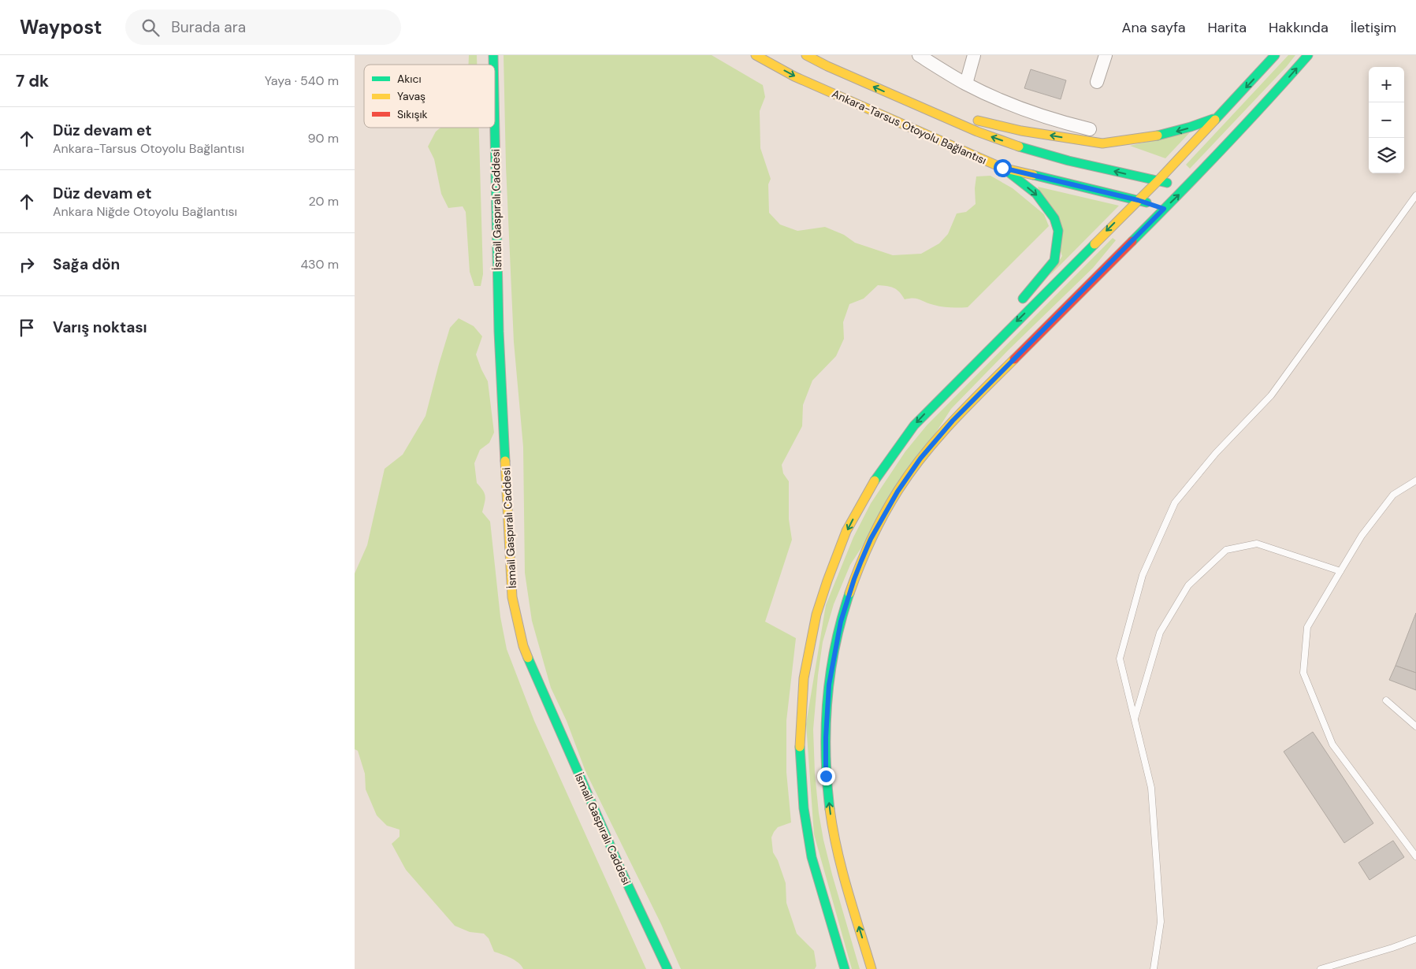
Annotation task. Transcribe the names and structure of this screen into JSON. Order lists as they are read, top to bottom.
{
  "streets": {
    "main road": ["Ankara-Tarsus Otoyolu Bağlantısı", "İsmail Gaspıralı Caddesi"]
  },
  "legend": ["Akıcı", "Yavaş", "Sıkışık"],
  "page": {
    "header": "Waypost",
    "search": "Burada ara",
    "nav": [
      "Ana sayfa",
      "Harita",
      "Hakkında",
      "İletişim"
    ],
    "heading": ["7 dk", "Yaya · 540 m"],
    "map_buttons": ["+", "−"],
    "list": [
      ["Düz devam et", "Ankara-Tarsus Otoyolu Bağlantısı", "90 m"],
      ["Düz devam et", "Ankara Niğde Otoyolu Bağlantısı", "20 m"],
      ["Sağa dön", "430 m"],
      "Varış noktası"
    ]
  }
}
